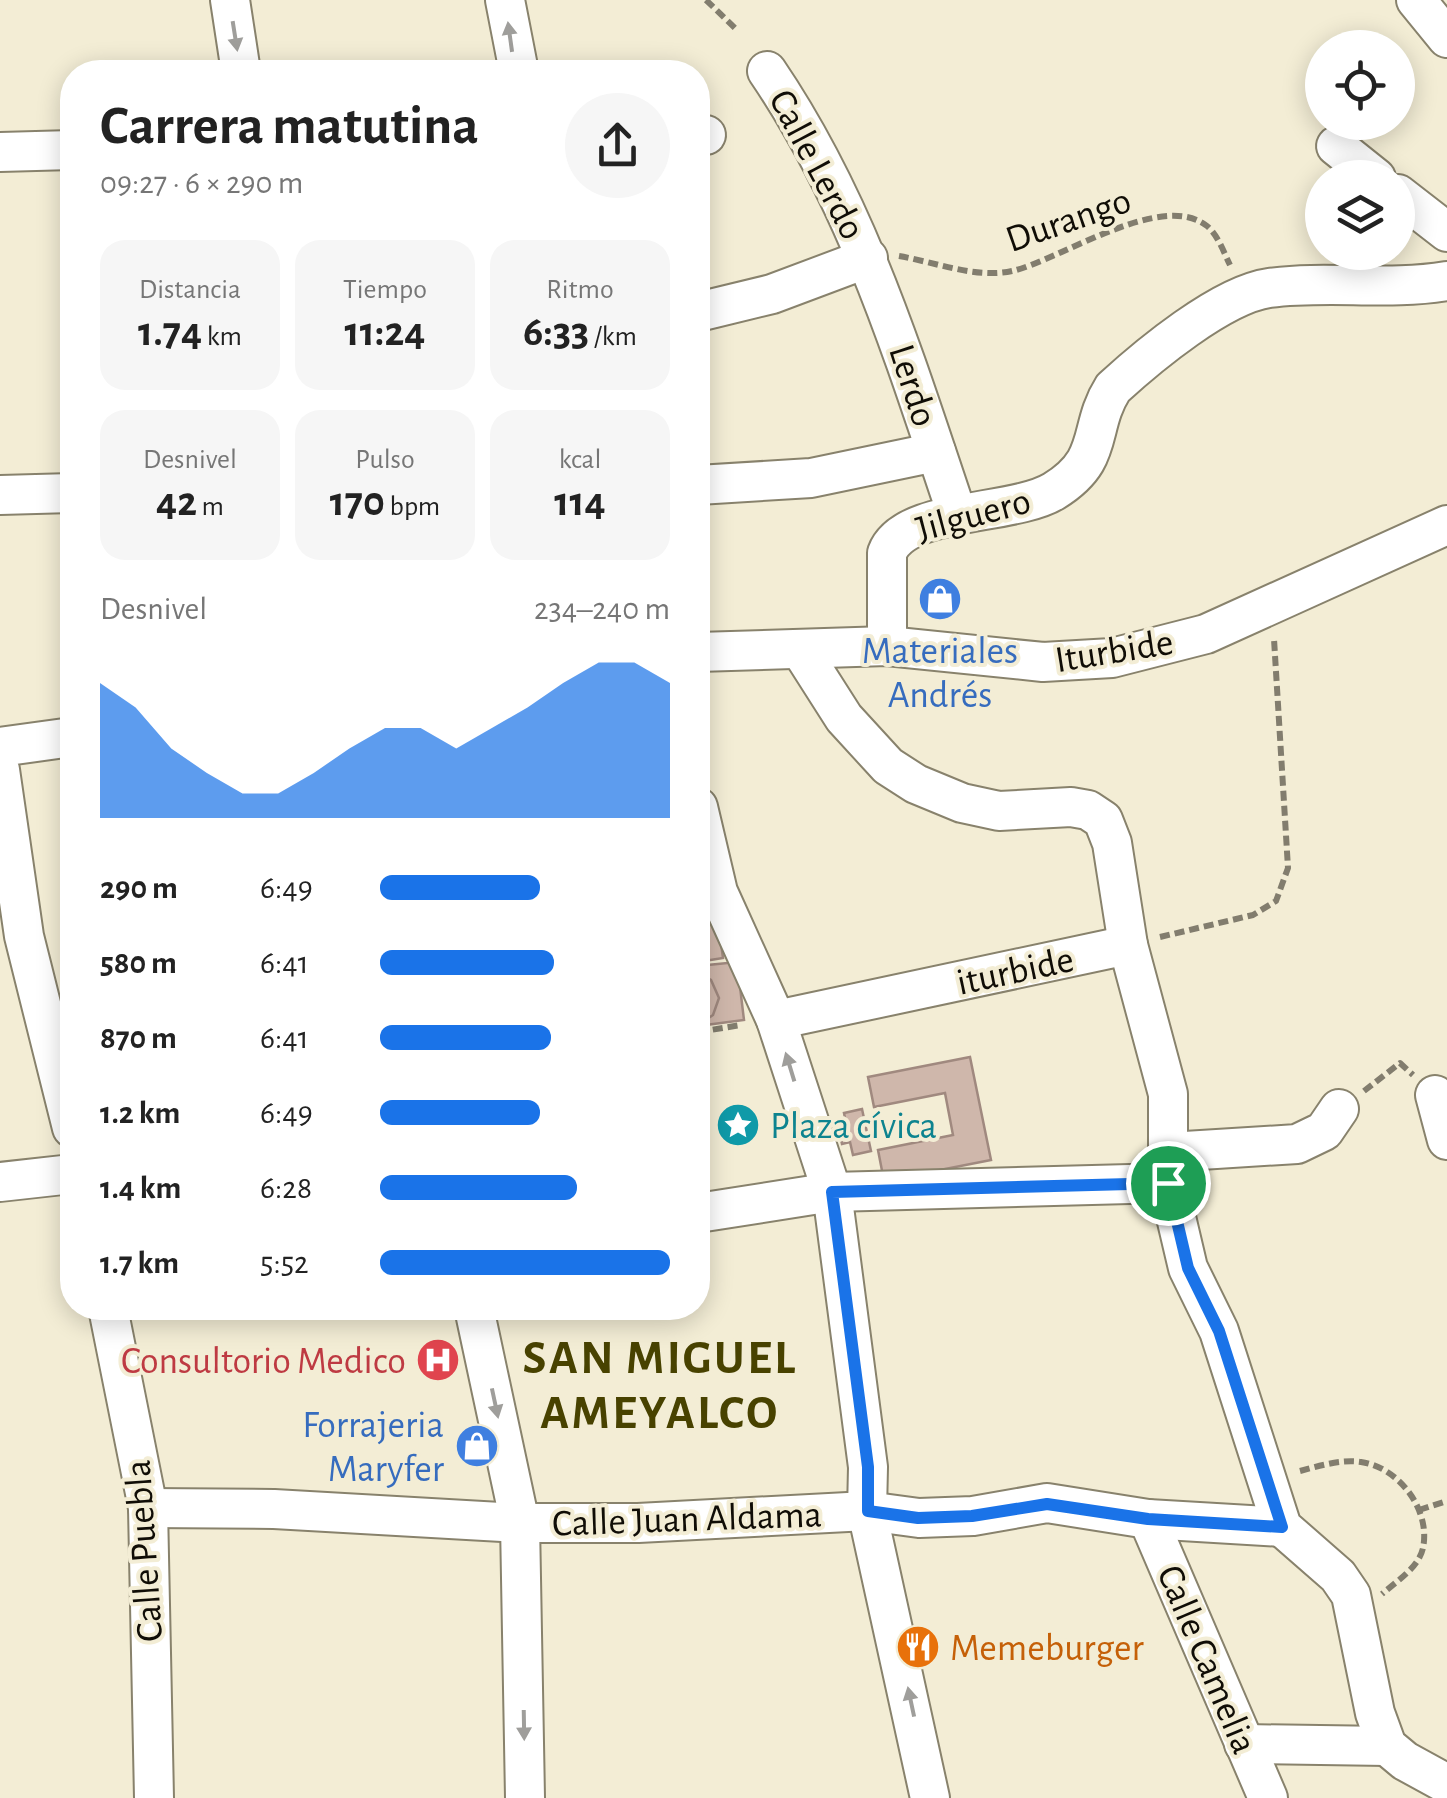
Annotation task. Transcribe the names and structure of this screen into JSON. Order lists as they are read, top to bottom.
{
  "streets": {
    "street": [
      "Calle Lerdo",
      "Lerdo",
      "Jilguero",
      "Iturbide",
      "iturbide",
      "Calle Juan Aldama",
      "Calle Puebla",
      "Calle Camelia"
    ],
    "path": ["Durango"]
  },
  "crossings": [
    ["Calle Lerdo", "Durango"],
    ["Calle Lerdo", "Lerdo"],
    ["Durango", "Lerdo"],
    ["Durango", "Jilguero"],
    ["Lerdo", "Jilguero"],
    ["Jilguero", "Iturbide"],
    ["Calle Juan Aldama", "Calle Puebla"],
    ["Calle Juan Aldama", "Calle Camelia"]
  ],
  "districts": ["SAN MIGUEL AMEYALCO"],
  "places": {
    "shop": ["Materiales Andrés", "Forrajeria Maryfer"],
    "place": ["Plaza cívica"],
    "hospital": ["Consultorio Medico"],
    "restaurant": ["Memeburger"]
  },
  "page": {
    "heading": ["Carrera matutina", "09:27 · 6 × 290 m"],
    "stats": [
      ["Distancia", "1.74 km"],
      ["Tiempo", "11:24"],
      ["Ritmo", "6:33 /km"],
      ["Desnivel", "42 m"],
      ["Pulso", "170 bpm"],
      ["kcal", "114"]
    ],
    "chart": ["Desnivel", "234–240 m"],
    "list": [
      {
        "name": "290 m",
        "note": "6:49"
      },
      {
        "name": "580 m",
        "note": "6:41"
      },
      {
        "name": "870 m",
        "note": "6:41"
      },
      {
        "name": "1.2 km",
        "note": "6:49"
      },
      {
        "name": "1.4 km",
        "note": "6:28"
      },
      {
        "name": "1.7 km",
        "note": "5:52"
      }
    ]
  }
}
